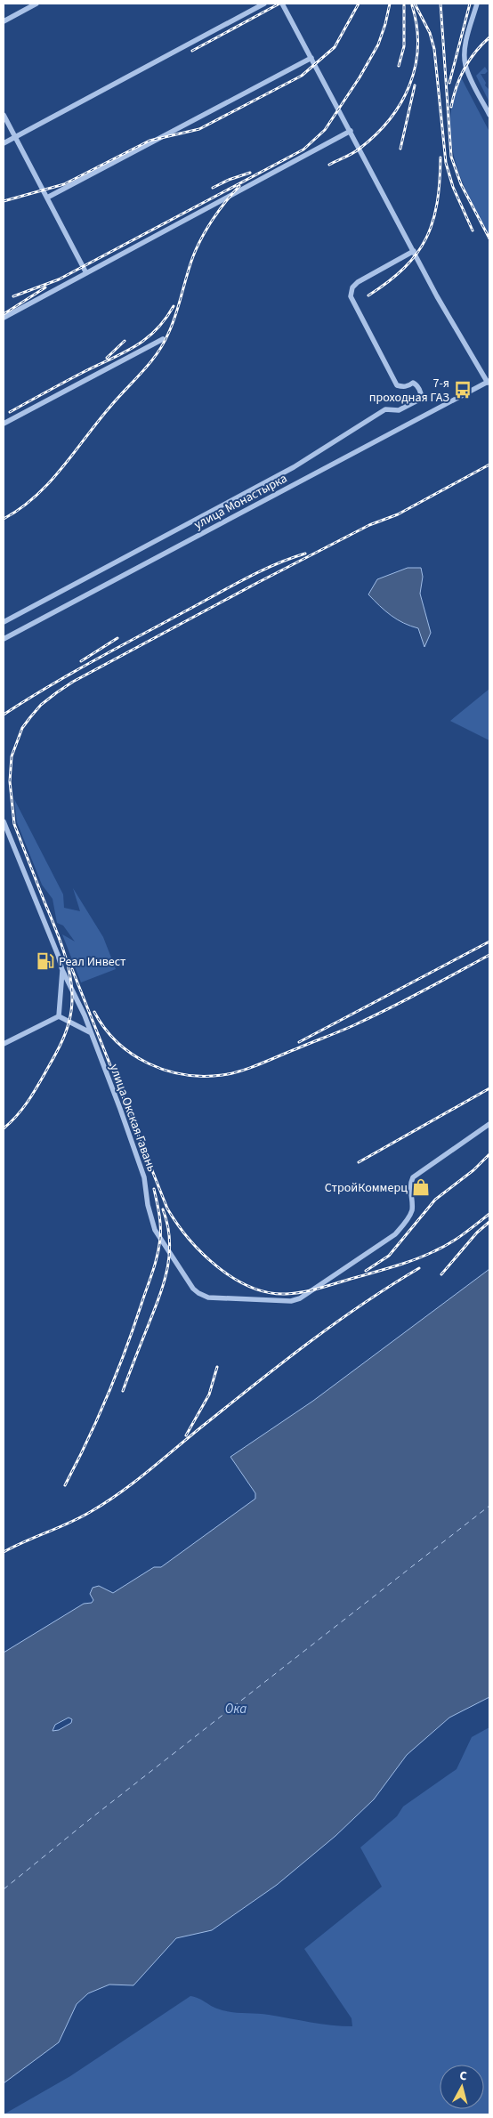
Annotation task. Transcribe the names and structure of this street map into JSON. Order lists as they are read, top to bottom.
{
  "streets": {
    "street": ["улица Монастырка", "улица Окская Гавань"]
  },
  "water": ["Ока"],
  "places": {
    "bus stop": ["7-я проходная ГАЗ"],
    "fuel station": ["Реал Инвест"],
    "shop": ["СтройКоммерц"]
  },
  "north": "top"
}
